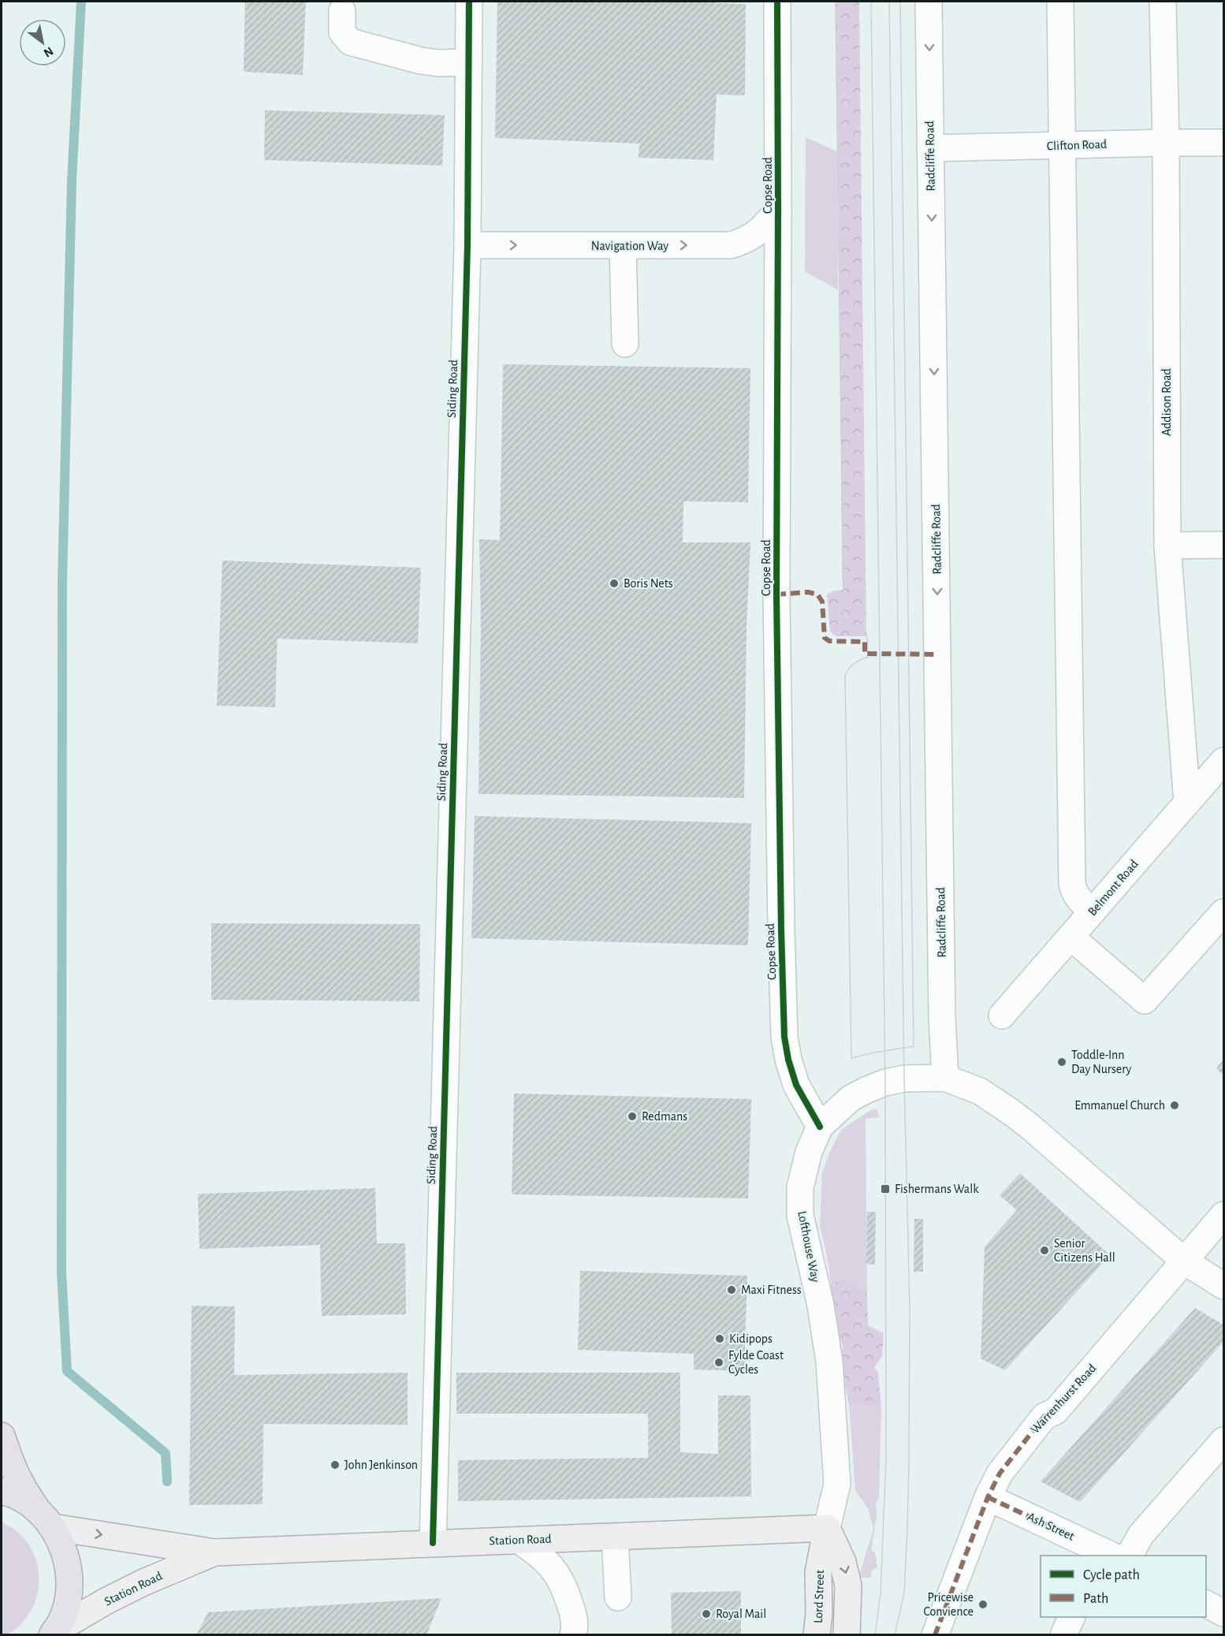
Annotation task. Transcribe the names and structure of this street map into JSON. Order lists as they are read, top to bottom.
{
  "streets": {
    "main road": ["Station Road", "Lord Street"],
    "street": [
      "Clifton Road",
      "Radcliffe Road",
      "Copse Road",
      "Navigation Way",
      "Siding Road",
      "Addison Road",
      "Belmont Road",
      "Lofthouse Way",
      "Warrenhurst Road",
      "Ash Street"
    ]
  },
  "crossings": [
    ["Clifton Road", "Radcliffe Road"],
    ["Clifton Road", "Addison Road"],
    ["Radcliffe Road", "Lofthouse Way"],
    ["Copse Road", "Navigation Way"],
    ["Copse Road", "Lofthouse Way"],
    ["Navigation Way", "Siding Road"],
    ["Siding Road", "Station Road"],
    ["Addison Road", "Belmont Road"],
    ["Lofthouse Way", "Warrenhurst Road"],
    ["Lofthouse Way", "Station Road"],
    ["Lofthouse Way", "Lord Street"],
    ["Warrenhurst Road", "Ash Street"],
    ["Station Road", "Lord Street"]
  ],
  "one_way": ["Navigation Way"],
  "places": {
    "other": [
      "Boris Nets",
      "Toddle-Inn Day Nursery",
      "Emmanuel Church",
      "Redmans",
      "Senior Citizens Hall",
      "Maxi Fitness",
      "Kidipops",
      "Fylde Coast Cycles",
      "John Jenkinson",
      "Pricewise Convience",
      "Royal Mail"
    ],
    "transit": ["Fishermans Walk"]
  },
  "legend": ["Cycle path", "Path"],
  "north": "bottom right"
}
